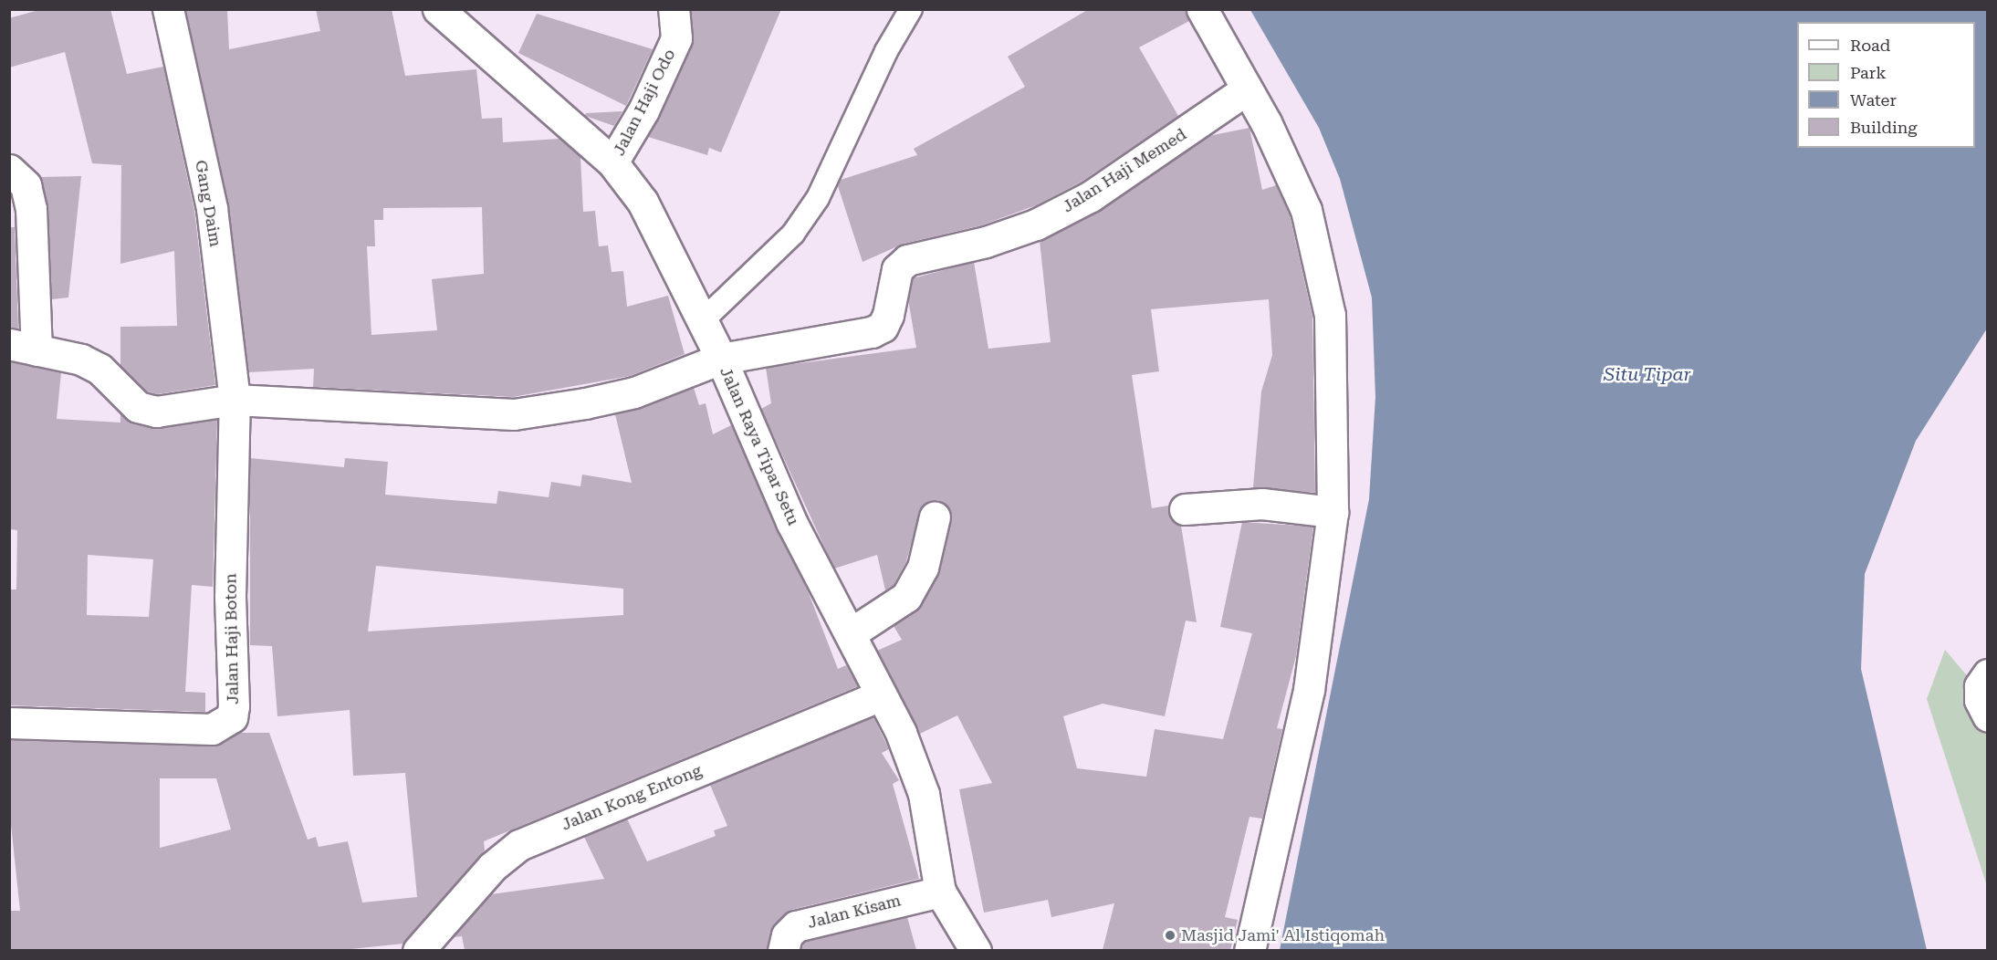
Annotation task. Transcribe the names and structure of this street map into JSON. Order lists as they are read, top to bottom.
{
  "streets": {
    "street": [
      "Jalan Haji Odo",
      "Jalan Haji Memed",
      "Gang Daim",
      "Jalan Raya Tipar Setu",
      "Jalan Haji Boton",
      "Jalan Kong Entong",
      "Jalan Kisam"
    ]
  },
  "crossings": [
    ["Jalan Haji Odo", "Jalan Raya Tipar Setu"],
    ["Jalan Haji Memed", "Jalan Raya Tipar Setu"],
    ["Gang Daim", "Jalan Haji Boton"],
    ["Jalan Raya Tipar Setu", "Jalan Kong Entong"],
    ["Jalan Raya Tipar Setu", "Jalan Kisam"]
  ],
  "water": ["Situ Tipar"],
  "places": ["Masjid Jami' Al Istiqomah"],
  "legend": [
    "Road",
    "Park",
    "Water",
    "Building"
  ]
}
